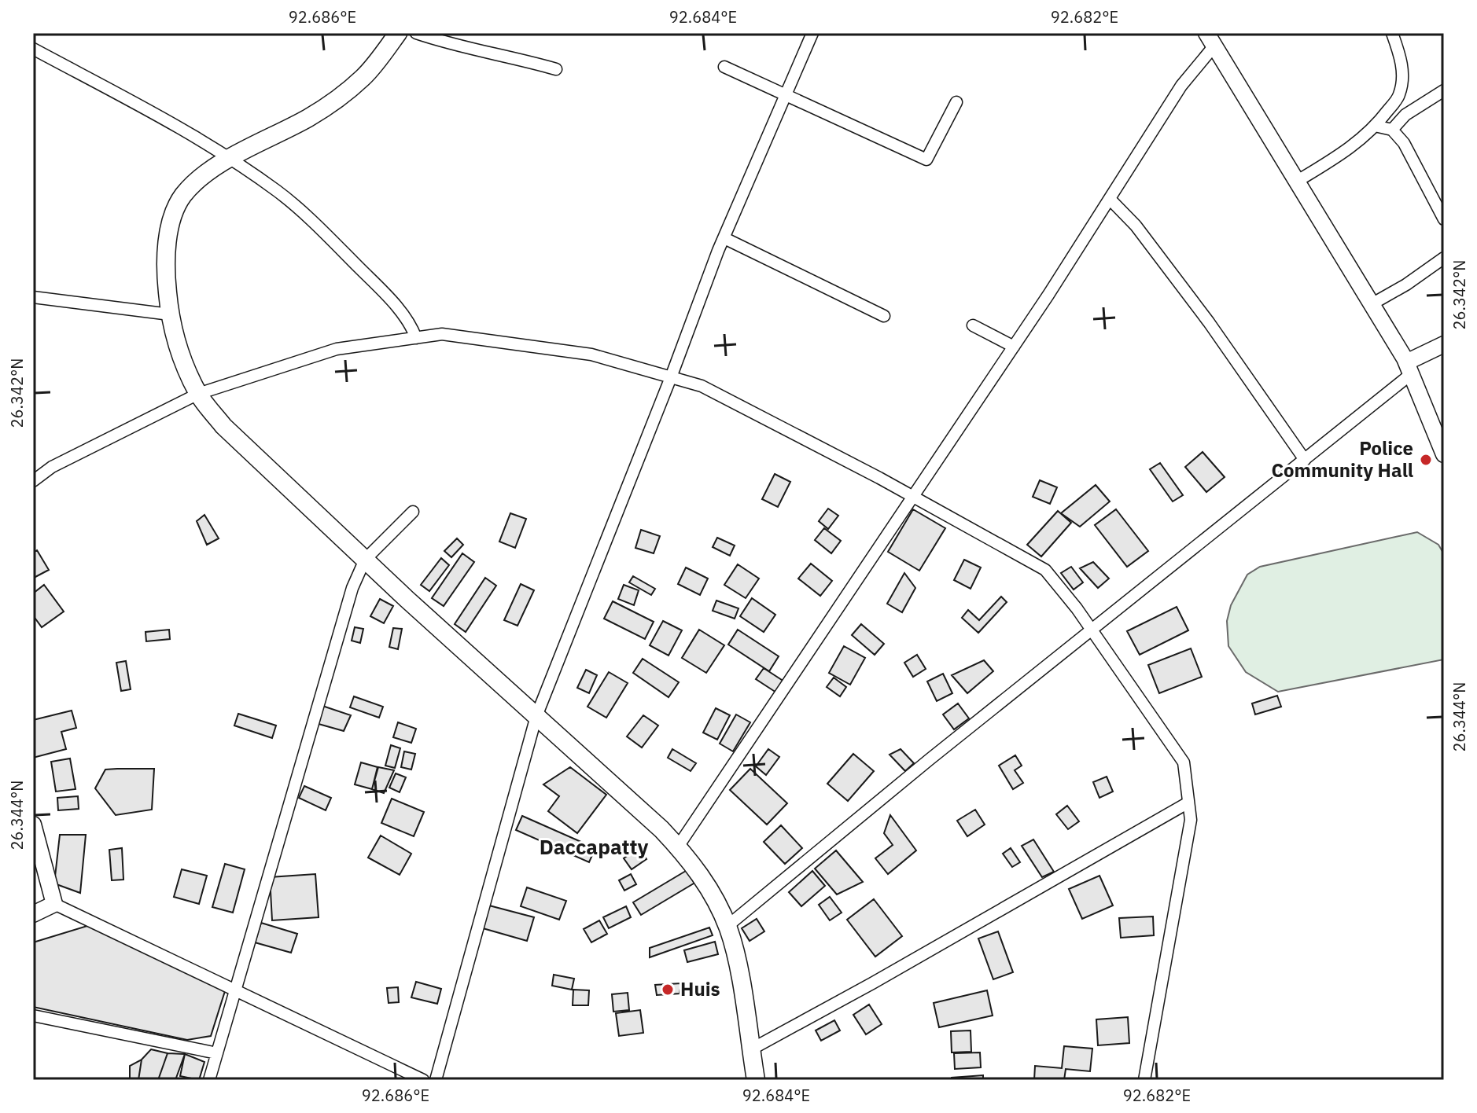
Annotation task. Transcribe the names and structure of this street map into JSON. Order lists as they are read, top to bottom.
{
  "districts": ["Daccapatty"],
  "places": ["Police Community Hall", "Huis"],
  "coordinates": [
    "92.686°E",
    "92.684°E",
    "92.682°E",
    "26.342°N",
    "26.344°N"
  ]
}
